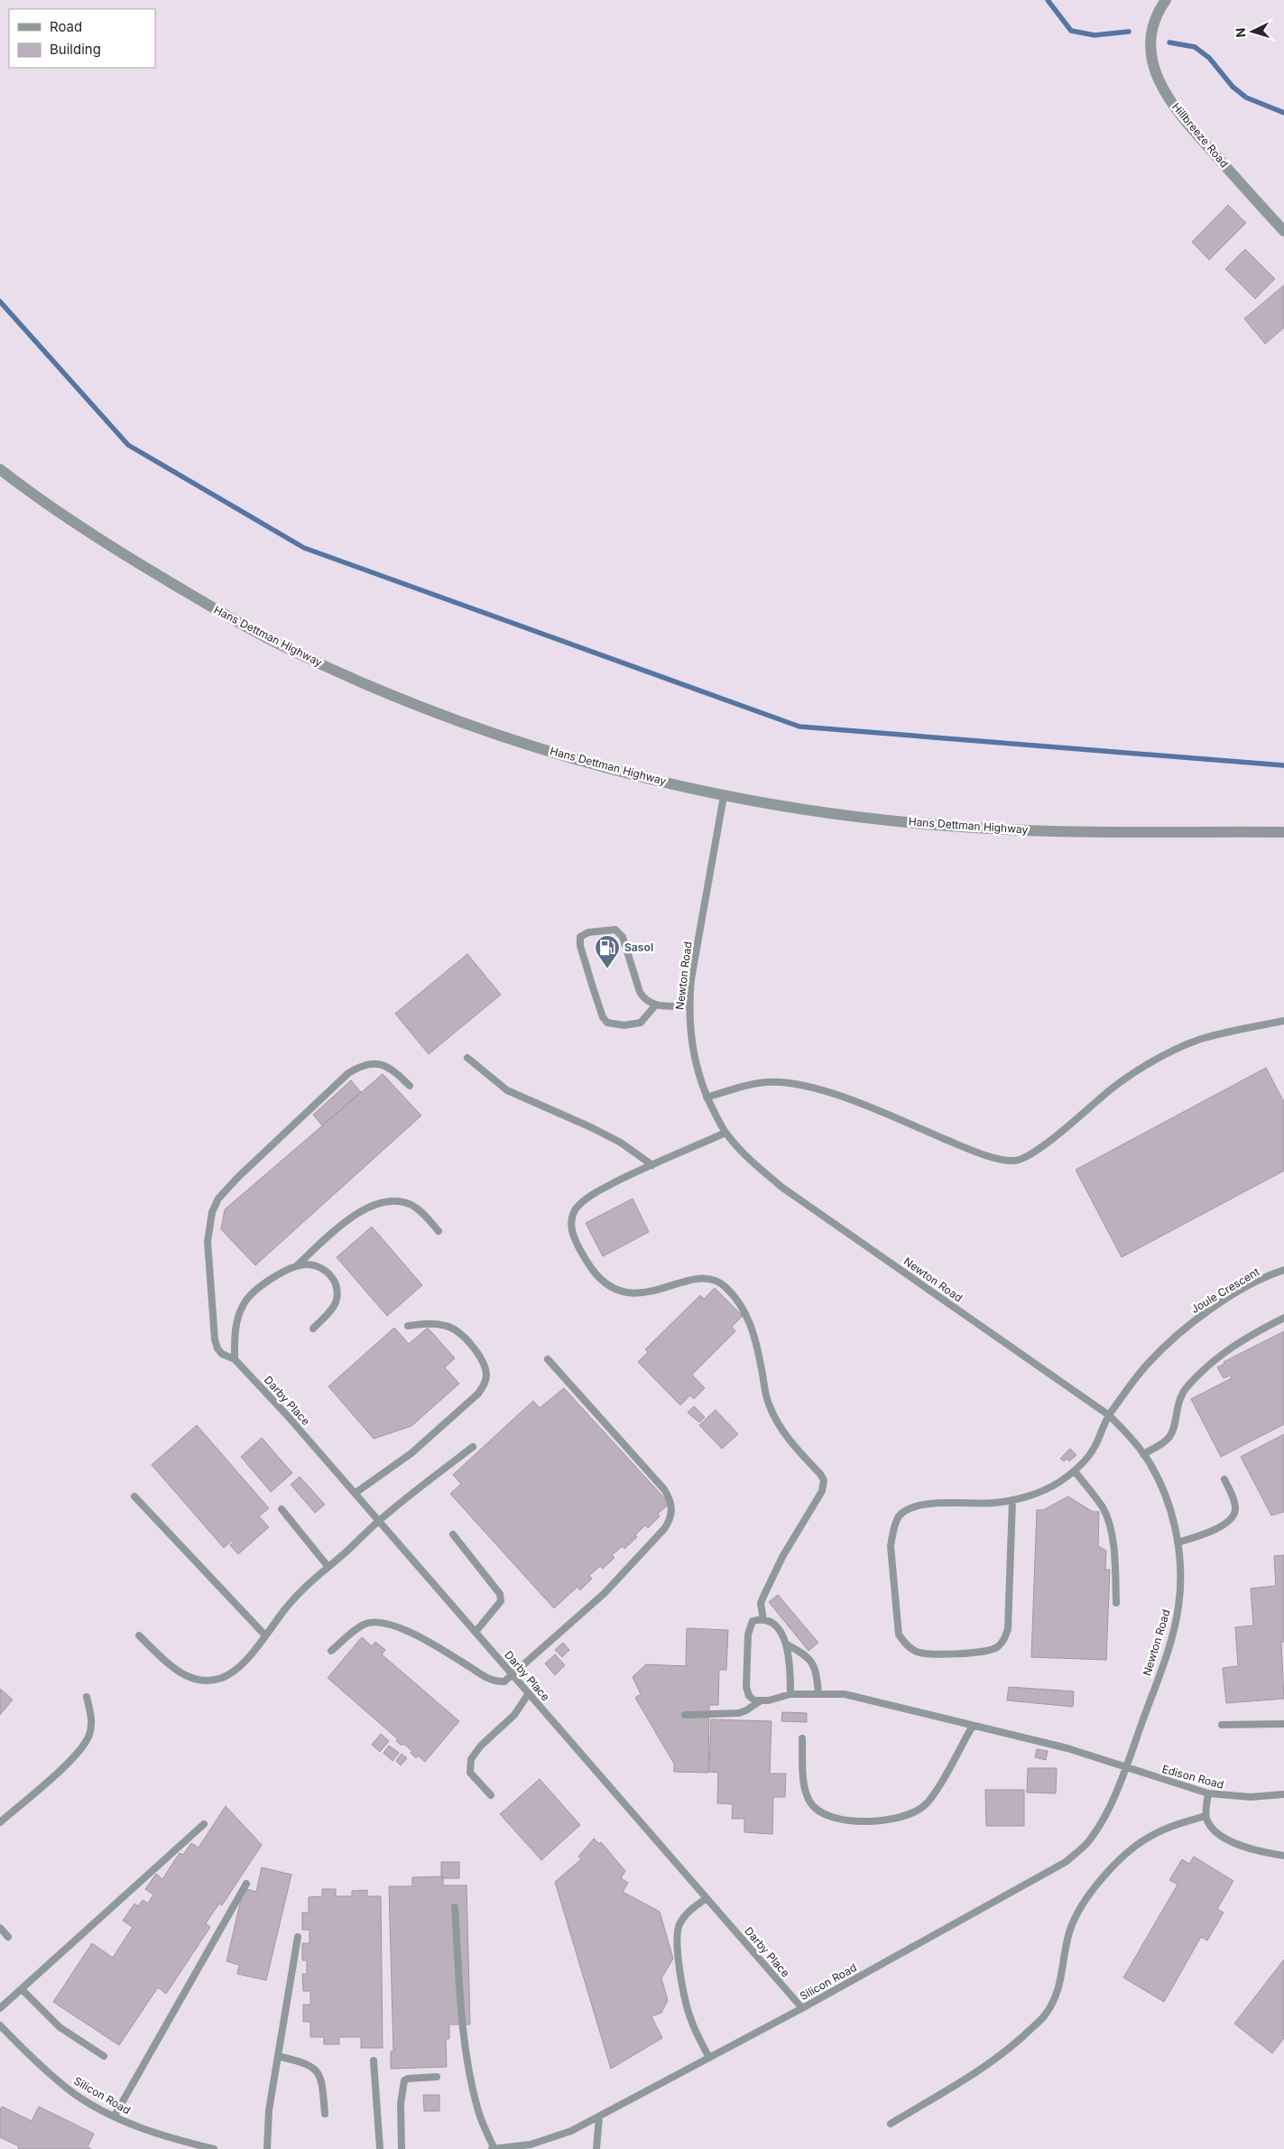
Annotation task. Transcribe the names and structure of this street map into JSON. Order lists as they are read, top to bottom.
{
  "streets": {
    "street": ["Hillbreeze Road", "Hans Dettman Highway"],
    "lane": [
      "Newton Road",
      "Joule Crescent",
      "Darby Place",
      "Edison Road",
      "Silicon Road"
    ]
  },
  "crossings": [
    ["Hans Dettman Highway", "Newton Road"],
    ["Newton Road", "Joule Crescent"],
    ["Newton Road", "Edison Road"],
    ["Newton Road", "Silicon Road"],
    ["Darby Place", "Silicon Road"],
    ["Edison Road", "Silicon Road"]
  ],
  "places": {
    "fuel station": ["Sasol"]
  },
  "legend": ["Road", "Building"],
  "north": "left"
}
